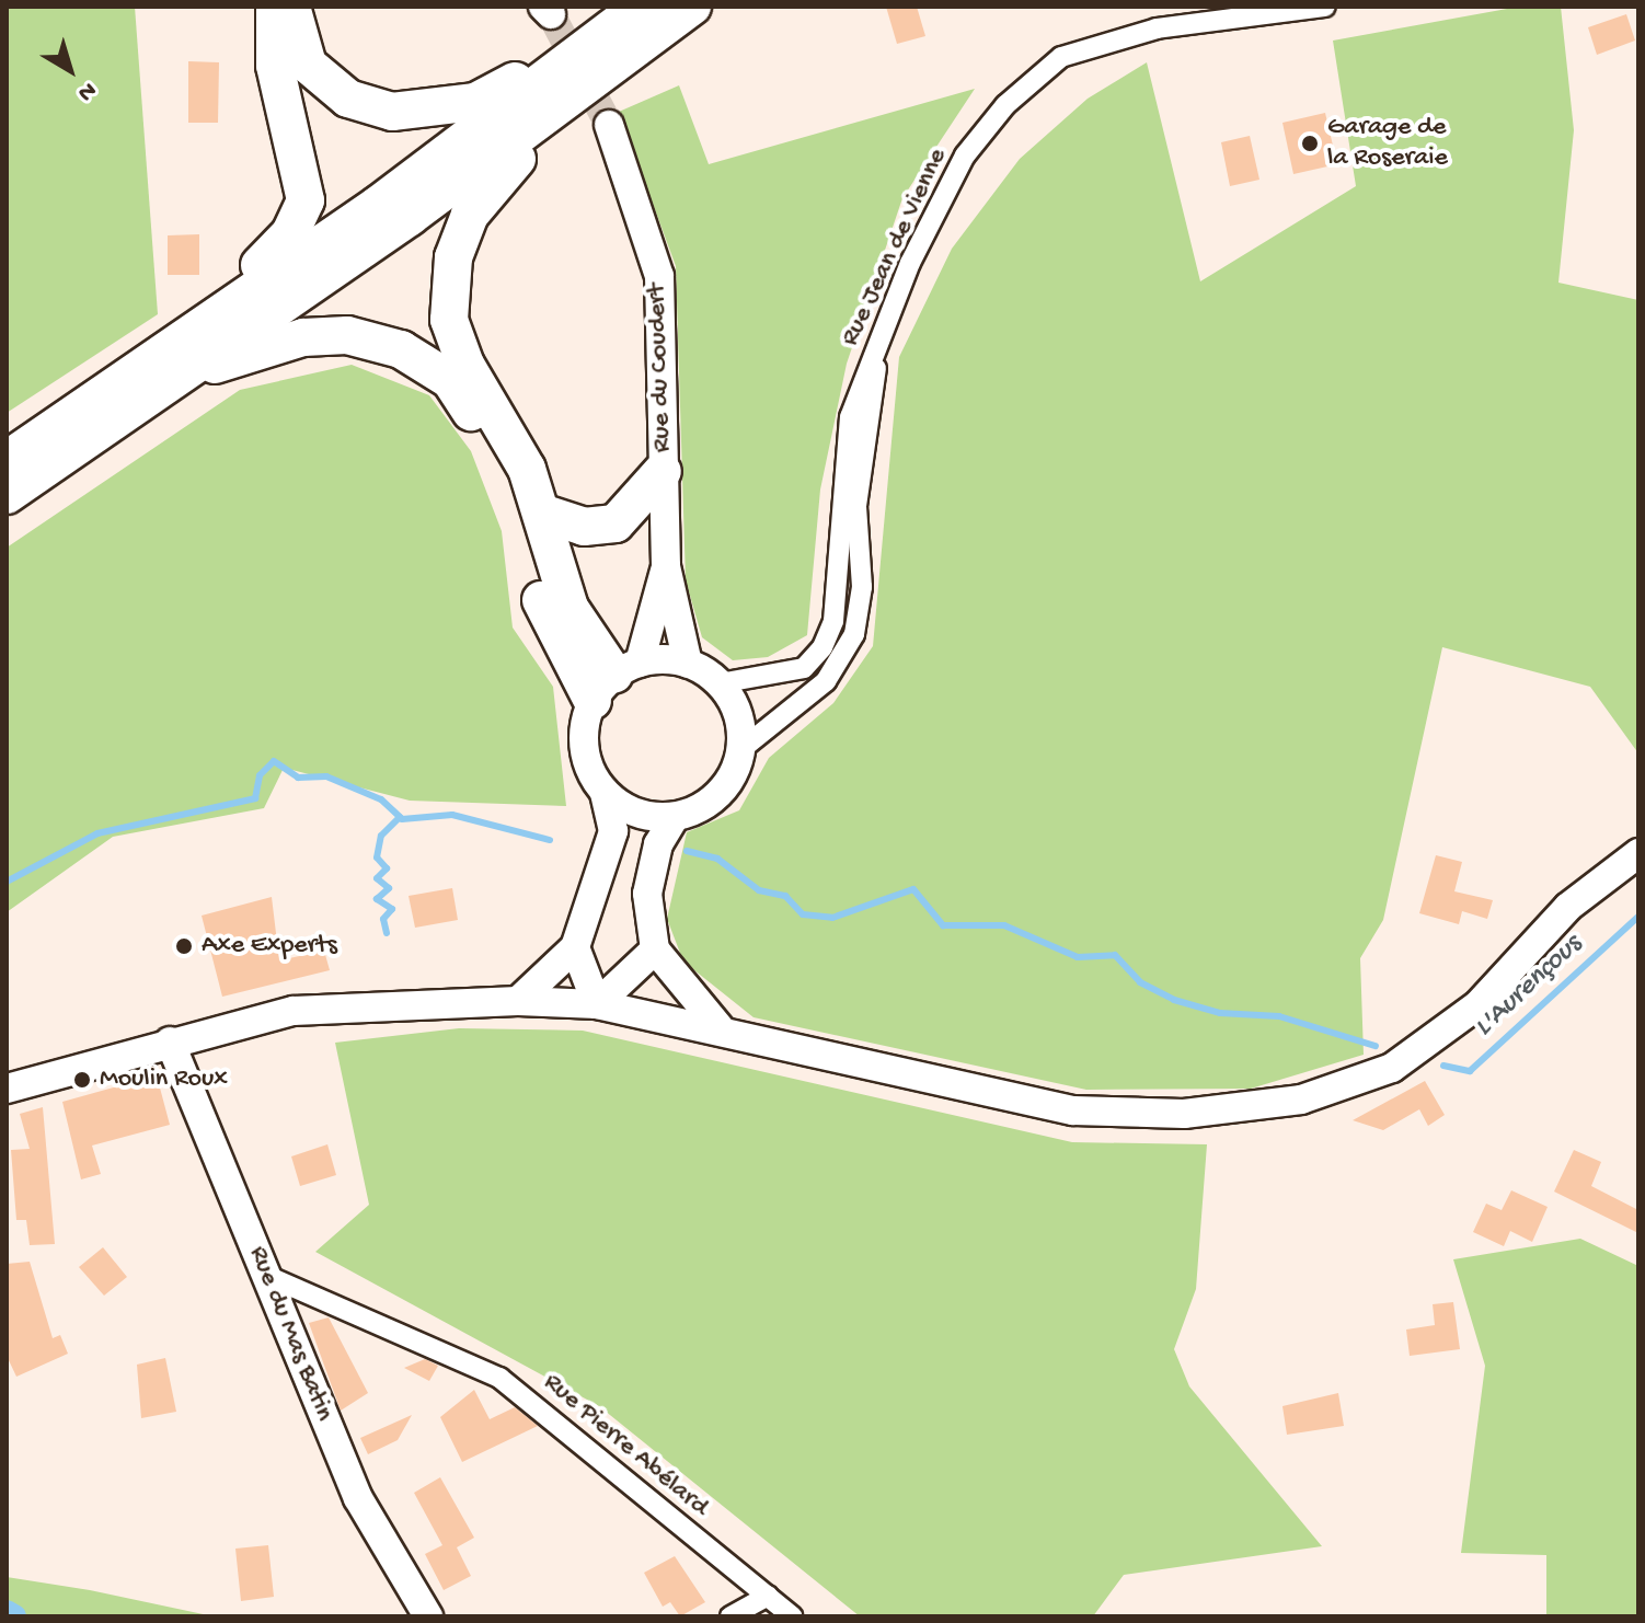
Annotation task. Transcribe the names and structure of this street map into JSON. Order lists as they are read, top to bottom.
{
  "streets": {
    "street": [
      "Rue Jean de Vienne",
      "Rue du Coudert",
      "Rue du Mas Batin",
      "Rue Pierre Abélard"
    ]
  },
  "crossings": [
    ["Rue Jean de Vienne", "Rue du Coudert"],
    ["Rue du Mas Batin", "Rue Pierre Abélard"]
  ],
  "water": ["L'Aurençous"],
  "places": ["Garage de la Roseraie", "Axe Experts", "Moulin Roux"],
  "north": "bottom right"
}
